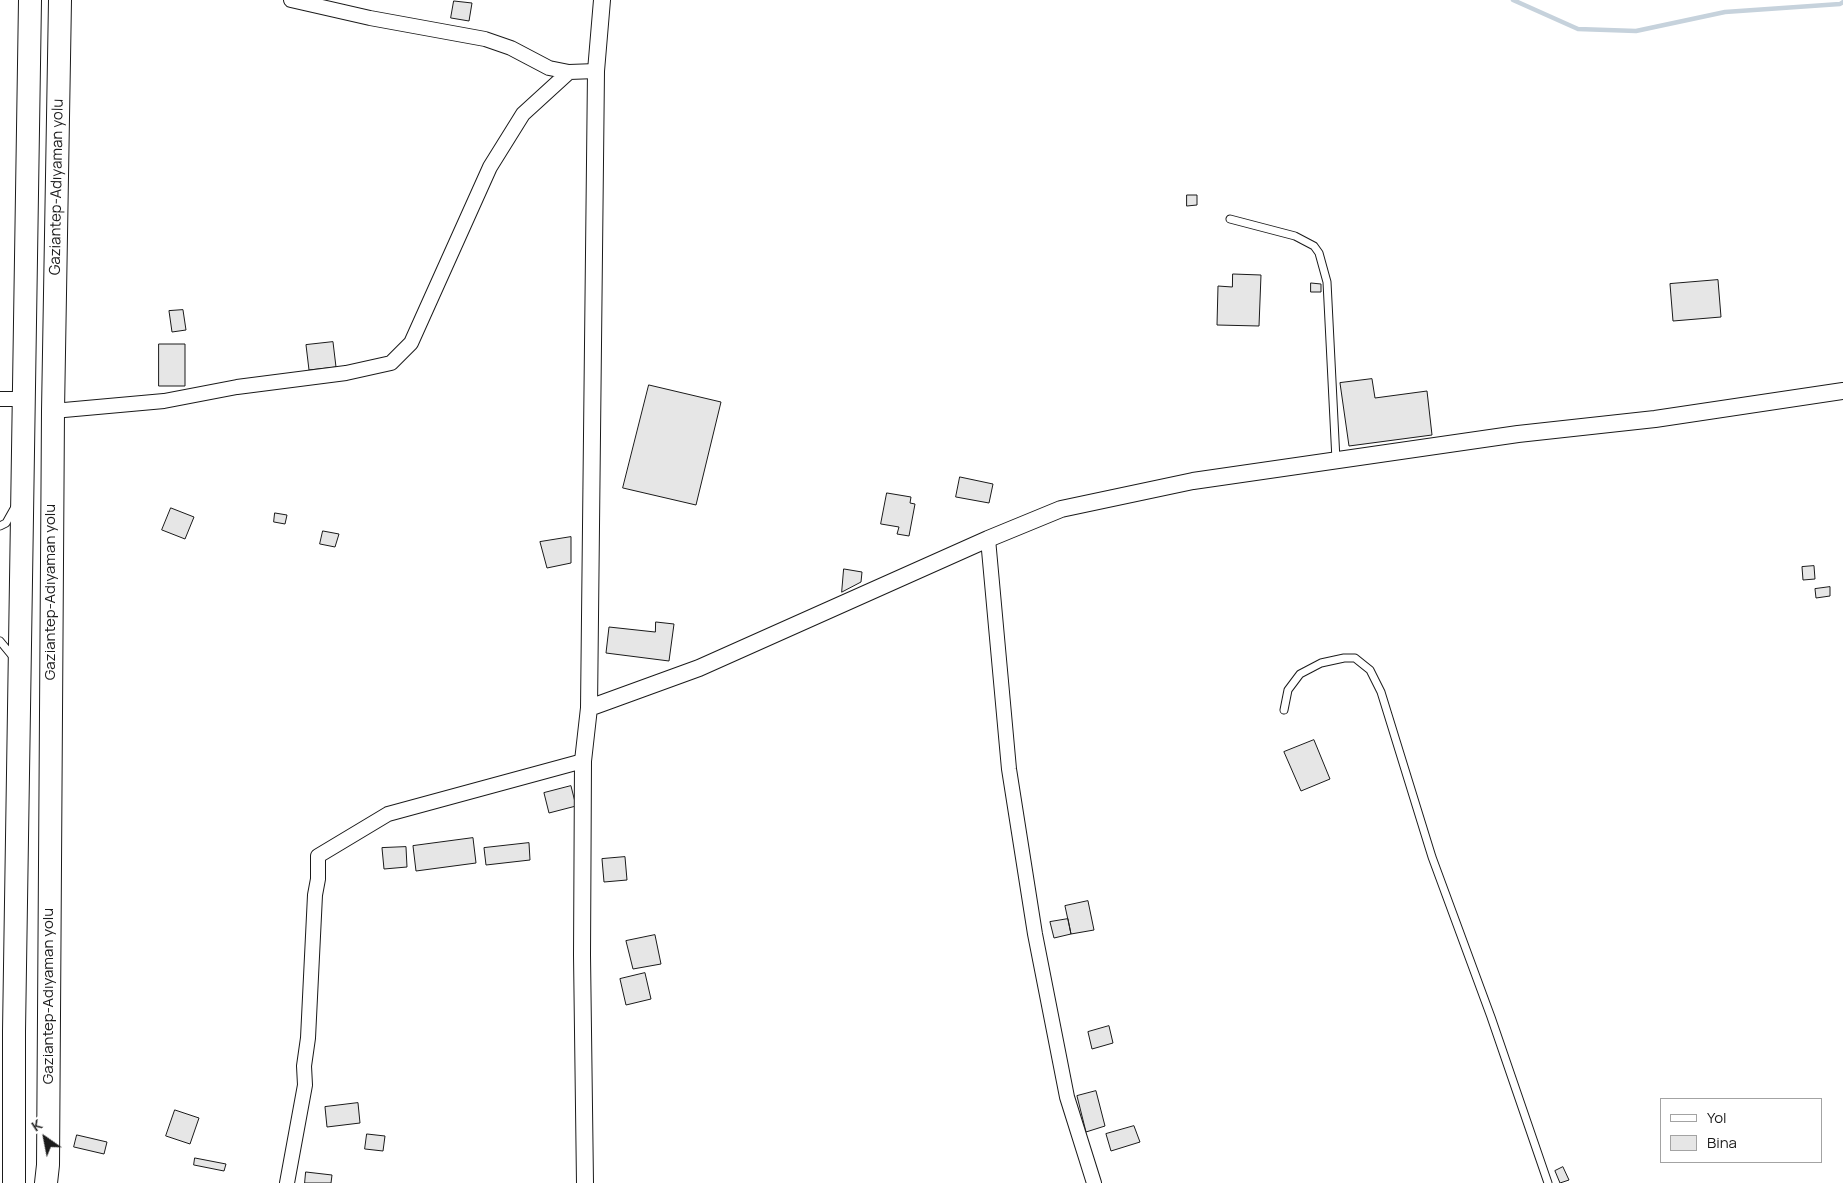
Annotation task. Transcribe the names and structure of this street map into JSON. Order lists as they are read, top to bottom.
{
  "streets": {
    "highway": ["Gaziantep-Adıyaman yolu"]
  },
  "legend": ["Yol", "Bina"],
  "north": "top left"
}
